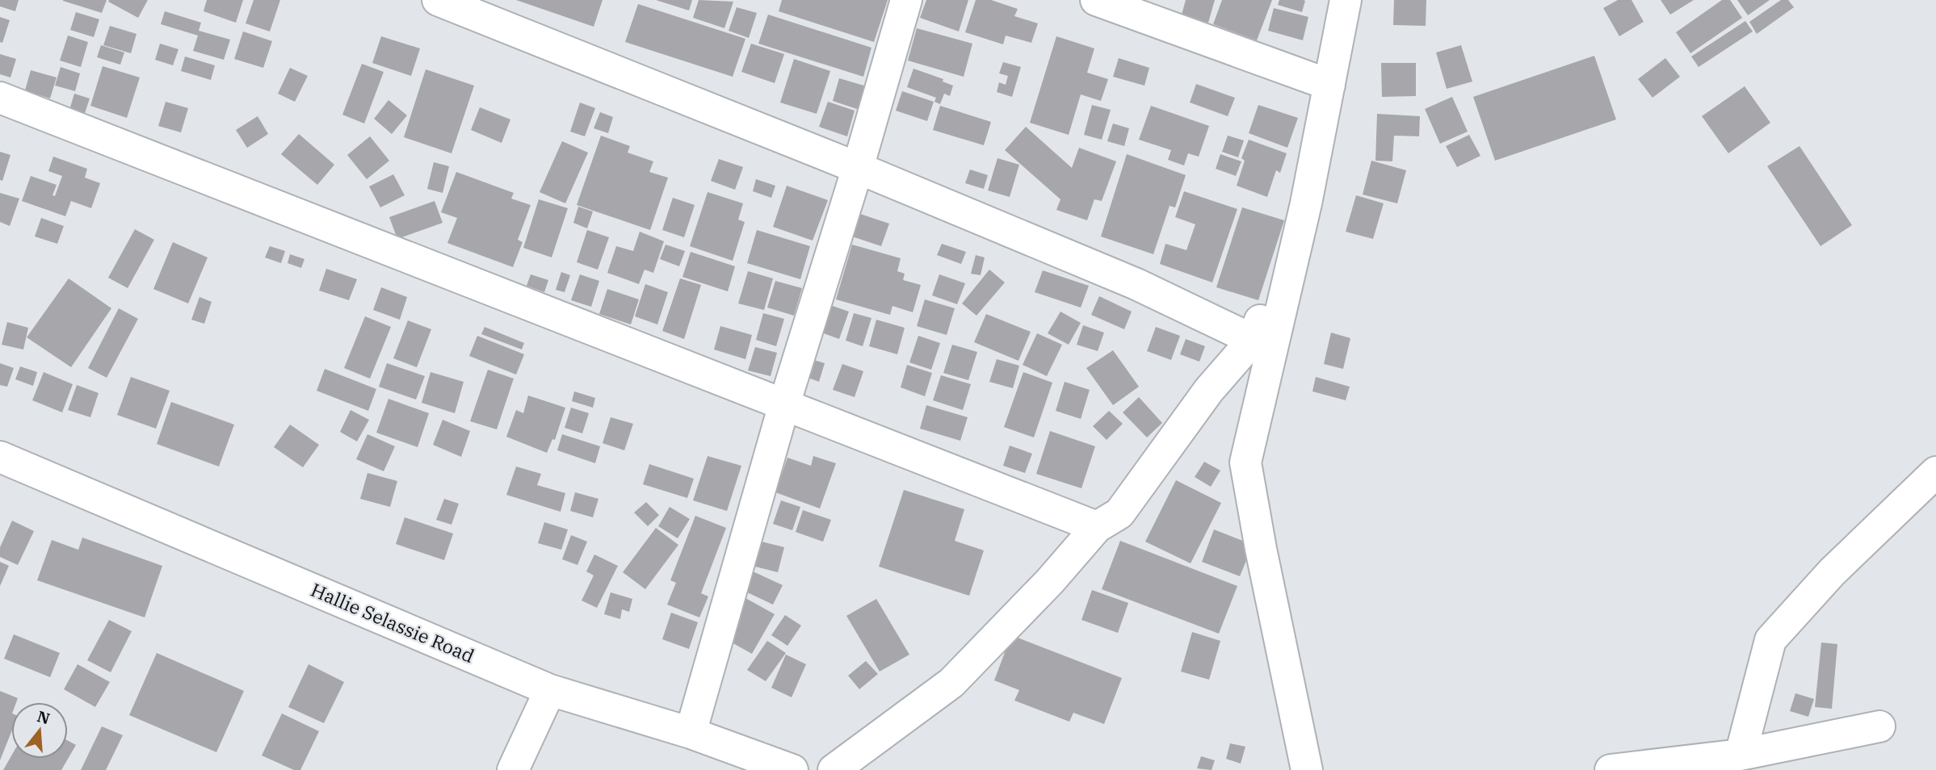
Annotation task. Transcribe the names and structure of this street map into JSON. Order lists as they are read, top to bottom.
{
  "streets": {
    "street": ["Hallie Selassie Road"]
  },
  "north": "top"
}
